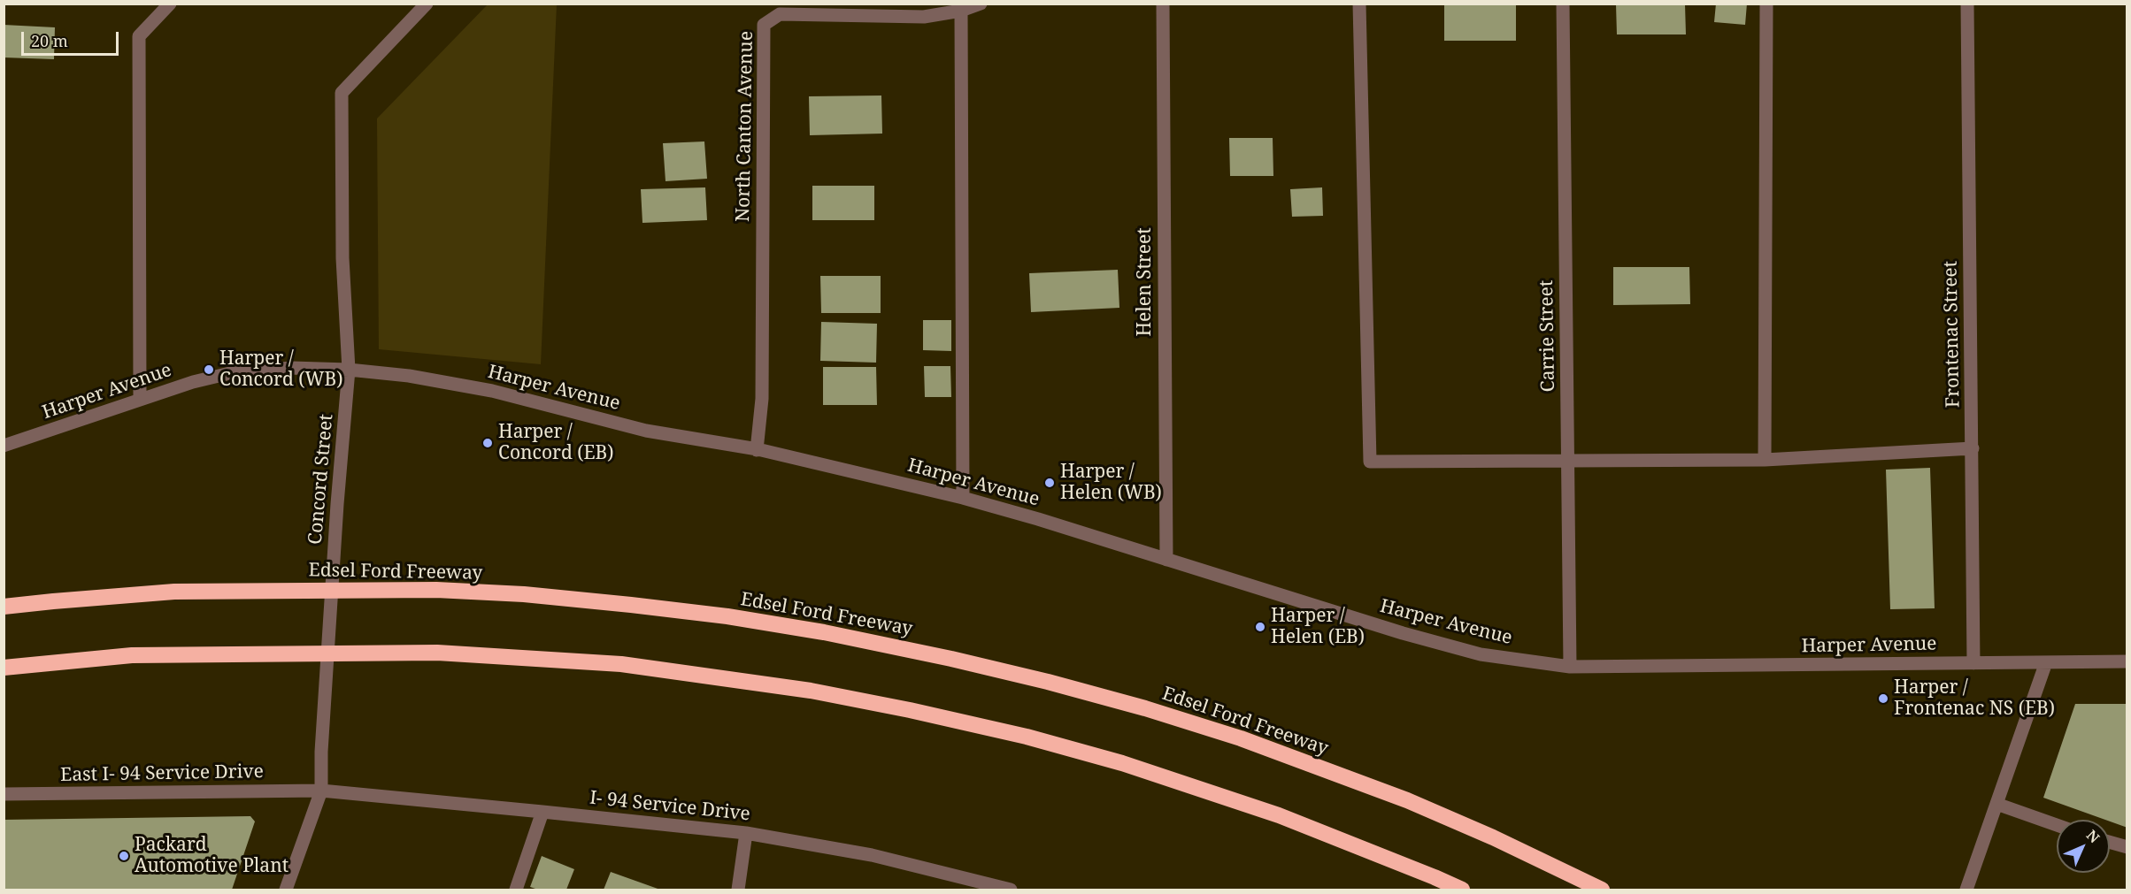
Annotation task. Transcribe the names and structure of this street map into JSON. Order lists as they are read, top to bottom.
{
  "streets": {
    "highway": ["Edsel Ford Freeway"],
    "street": [
      "North Canton Avenue",
      "Helen Street",
      "Frontenac Street",
      "Carrie Street",
      "Harper Avenue",
      "Concord Street",
      "East I- 94 Service Drive",
      "I- 94 Service Drive"
    ]
  },
  "crossings": [
    ["North Canton Avenue", "Harper Avenue"],
    ["Helen Street", "Harper Avenue"],
    ["Frontenac Street", "Harper Avenue"],
    ["Carrie Street", "Harper Avenue"],
    ["Harper Avenue", "Concord Street"],
    ["Concord Street", "East I- 94 Service Drive"],
    ["Concord Street", "I- 94 Service Drive"],
    ["East I- 94 Service Drive", "I- 94 Service Drive"]
  ],
  "places": [
    "Harper / Concord (WB)",
    "Harper / Concord (EB)",
    "Harper / Helen (WB)",
    "Harper / Helen (EB)",
    "Harper / Frontenac NS (EB)",
    "Packard Automotive Plant"
  ],
  "scale_bar": "20 m",
  "north": "top right"
}
